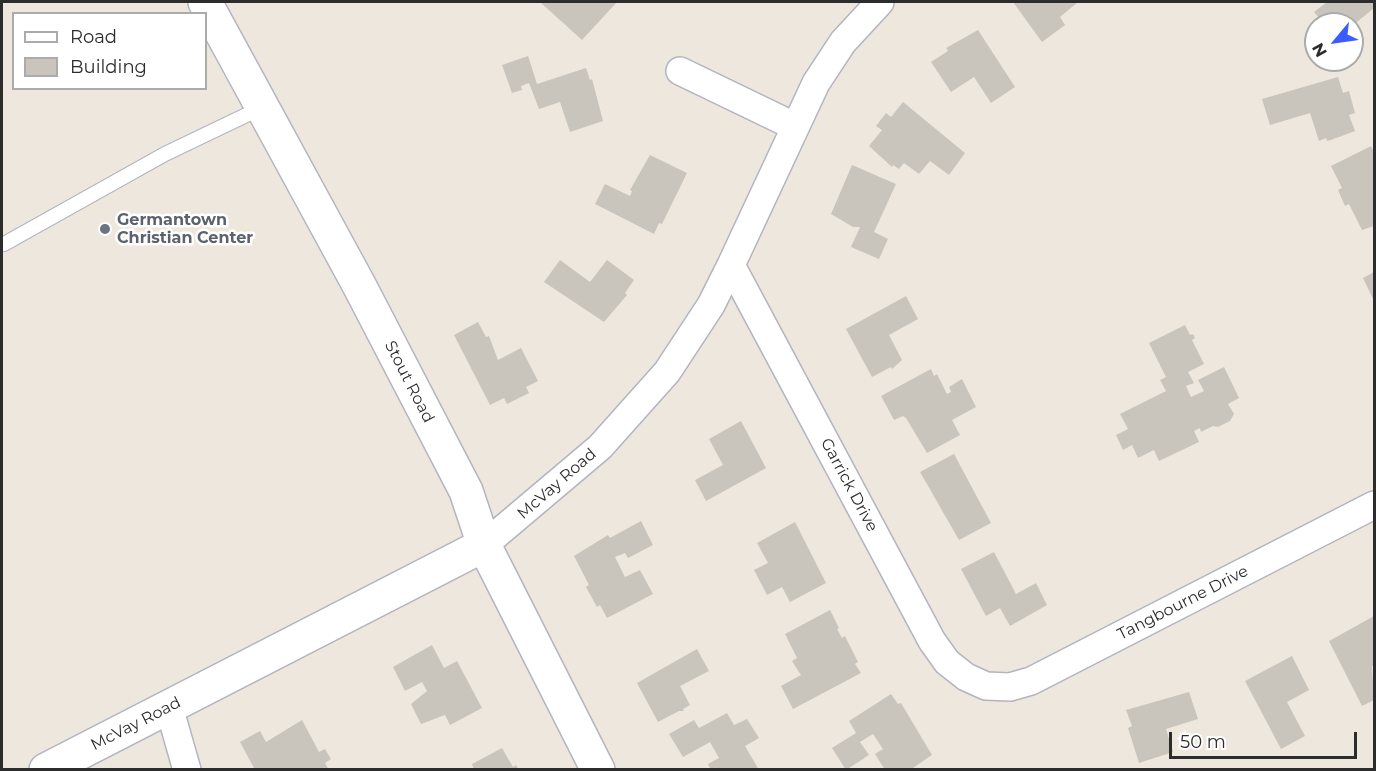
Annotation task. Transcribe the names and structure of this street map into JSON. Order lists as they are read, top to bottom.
{
  "streets": {
    "street": [
      "Stout Road",
      "McVay Road",
      "Garrick Drive",
      "Tangbourne Drive"
    ]
  },
  "crossings": [
    ["Stout Road", "McVay Road"],
    ["McVay Road", "Garrick Drive"],
    ["Garrick Drive", "Tangbourne Drive"]
  ],
  "places": ["Germantown Christian Center"],
  "legend": ["Road", "Building"],
  "scale_bar": "50 m",
  "north": "bottom left"
}
